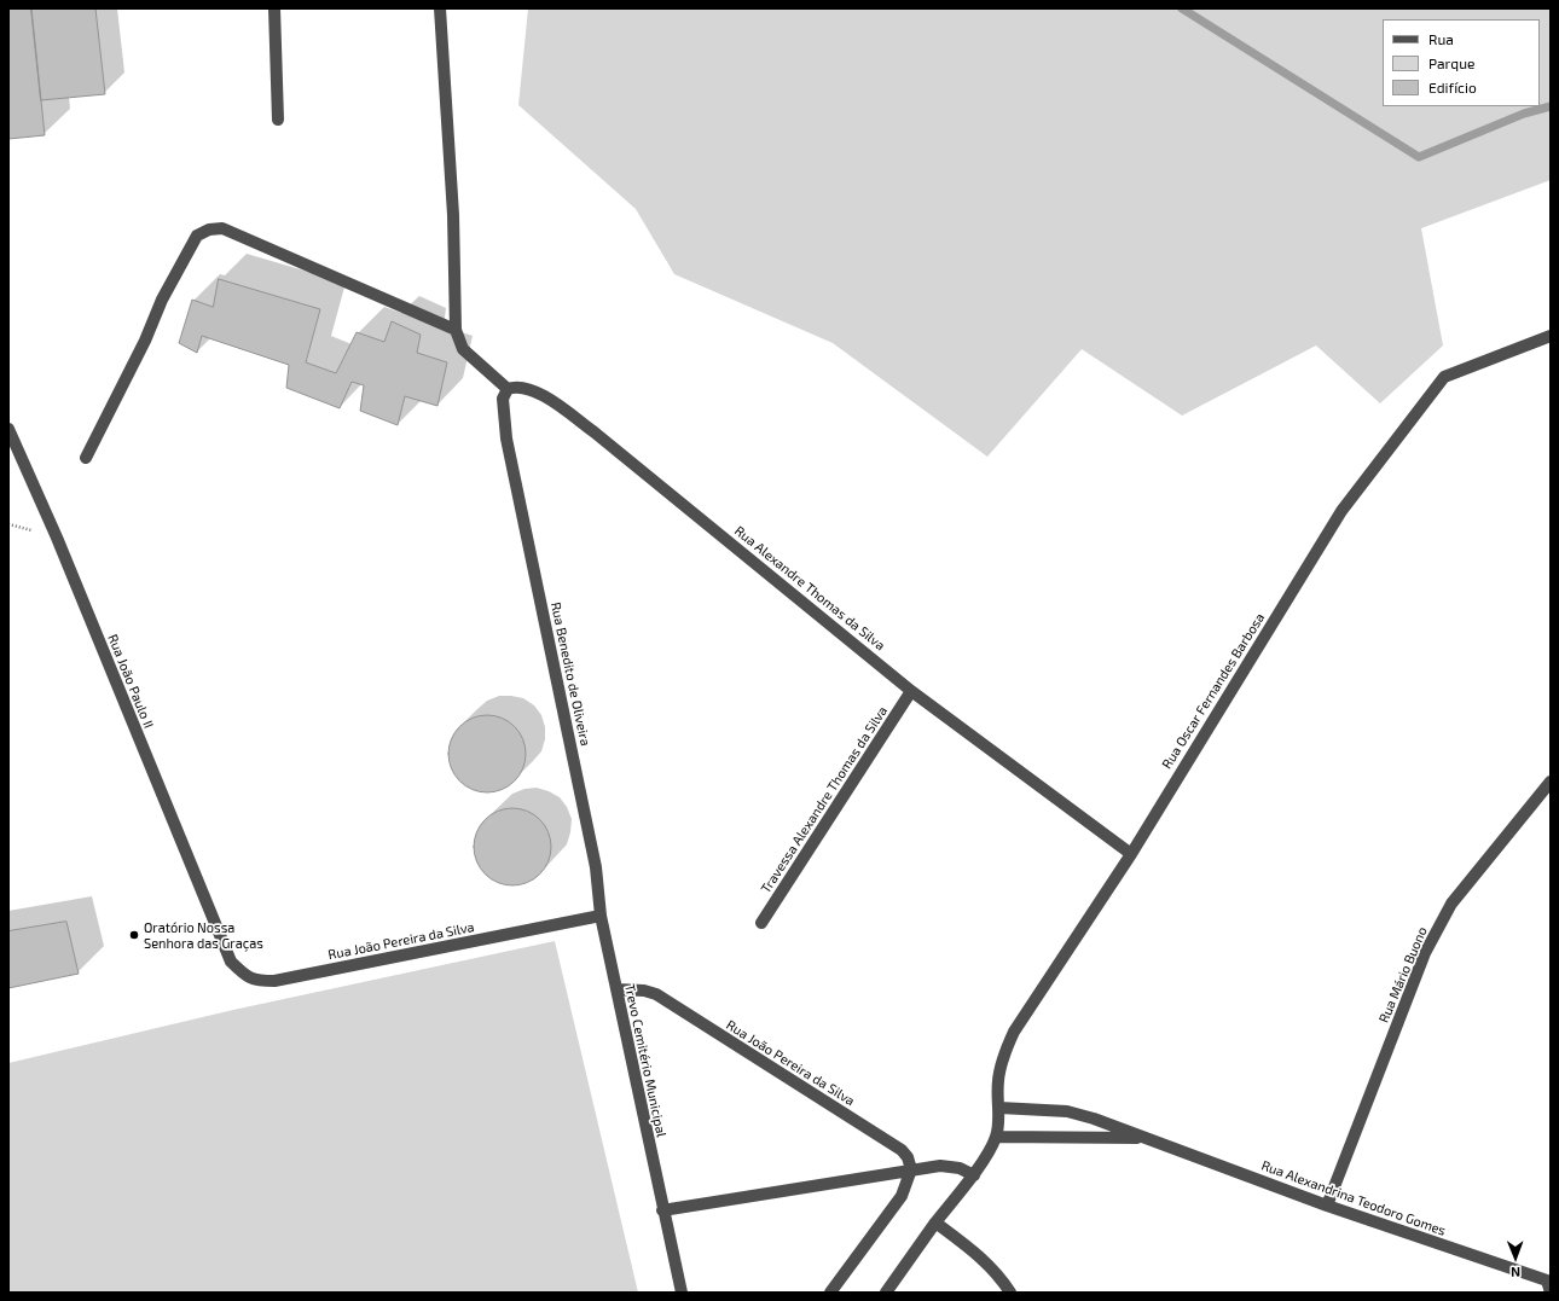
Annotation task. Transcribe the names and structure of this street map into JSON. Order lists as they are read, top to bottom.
{
  "streets": {
    "street": [
      "Rua Alexandre Thomas da Silva",
      "Rua Benedito de Oliveira",
      "Rua João Paulo II",
      "Rua Oscar Fernandes Barbosa",
      "Travessa Alexandre Thomas da Silva",
      "Rua João Pereira da Silva",
      "Rua Mário Buono",
      "Trevo Cemitério Municipal",
      "Rua Alexandrina Teodoro Gomes"
    ]
  },
  "crossings": [
    ["Rua Alexandre Thomas da Silva", "Rua Benedito de Oliveira"],
    ["Rua Alexandre Thomas da Silva", "Rua Oscar Fernandes Barbosa"],
    ["Rua Alexandre Thomas da Silva", "Travessa Alexandre Thomas da Silva"],
    ["Rua Benedito de Oliveira", "Rua João Pereira da Silva"],
    ["Rua Benedito de Oliveira", "Trevo Cemitério Municipal"],
    ["Rua João Paulo II", "Rua João Pereira da Silva"],
    ["Rua Oscar Fernandes Barbosa", "Rua Alexandrina Teodoro Gomes"],
    ["Rua João Pereira da Silva", "Trevo Cemitério Municipal"],
    ["Rua Mário Buono", "Rua Alexandrina Teodoro Gomes"]
  ],
  "places": ["Oratório Nossa Senhora das Graças"],
  "legend": ["Rua", "Parque", "Edifício"],
  "north": "bottom"
}
